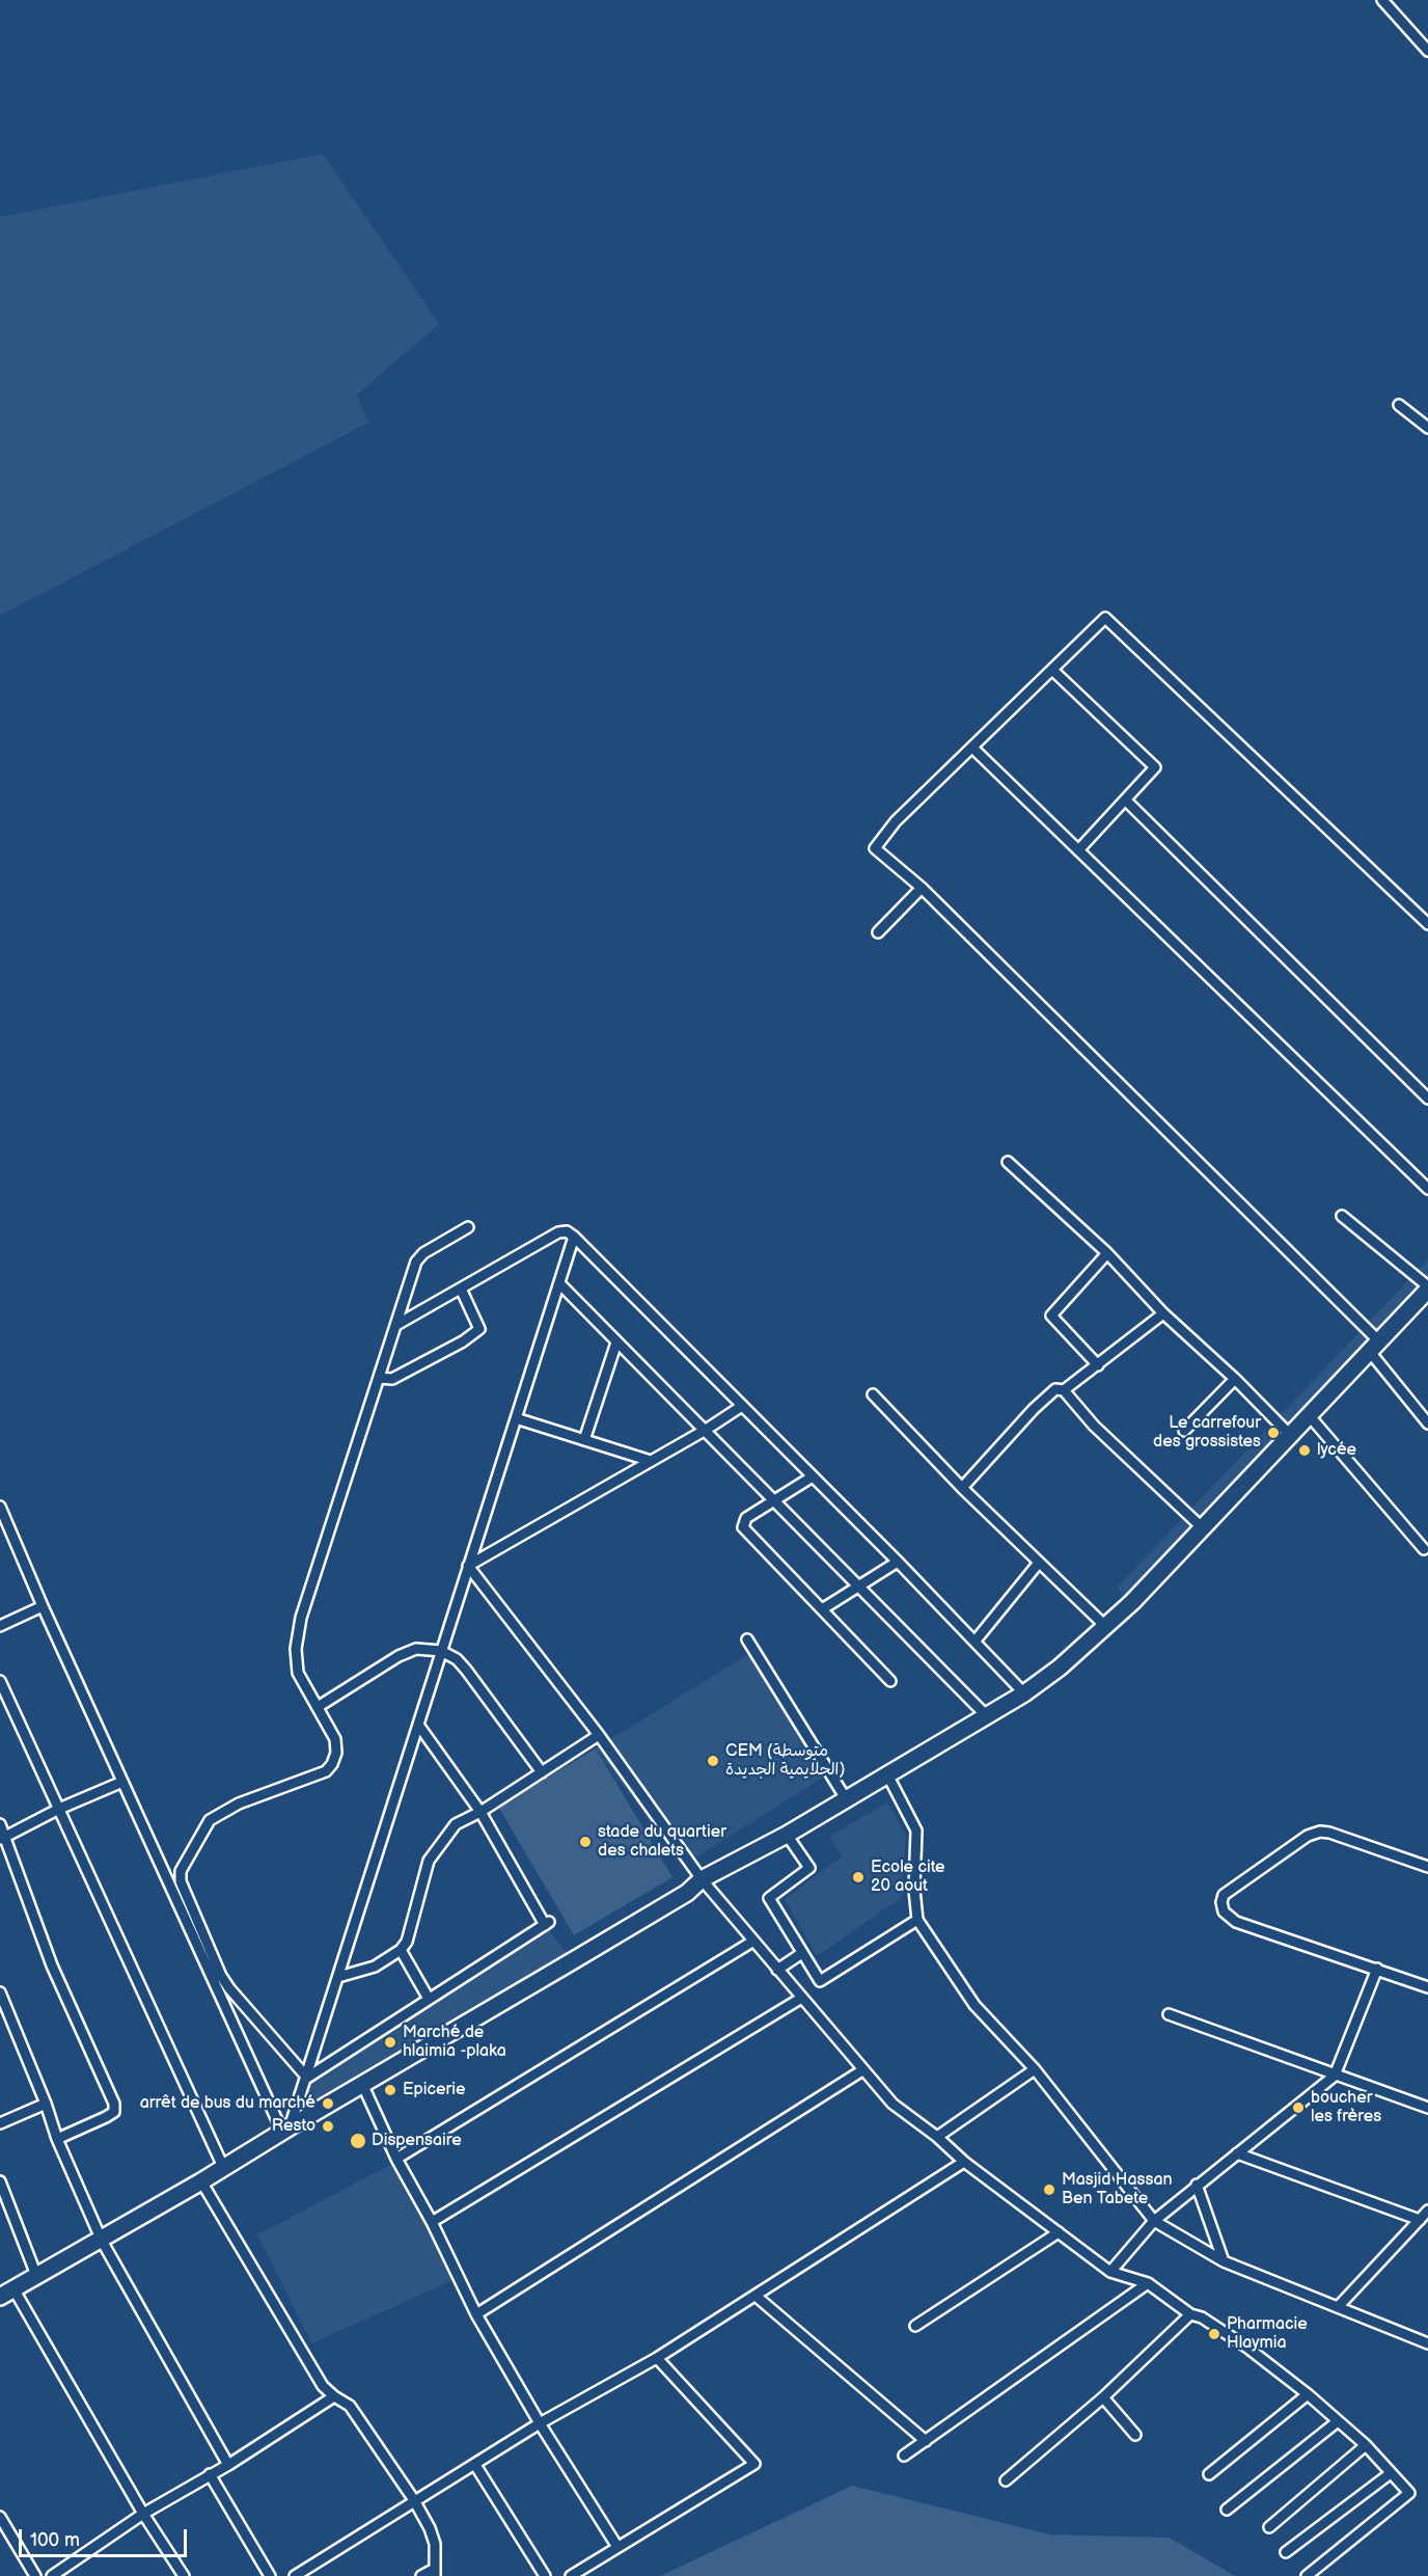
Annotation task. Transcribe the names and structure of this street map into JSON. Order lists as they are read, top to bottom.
{
  "places": [
    "Le carrefour des grossistes",
    "lycée",
    "CEM (متوسطة الحلايمية الجديدة)",
    "stade du quartier des chalets",
    "Ecole cite 20 aout",
    "Marché de hlaimia -plaka",
    "Epicerie",
    "arrêt de bus du marché",
    "boucher les frères",
    "Resto",
    "Dispensaire",
    "Masjid Hassan Ben Tabete",
    "Pharmacie Hlaymia"
  ],
  "scale_bar": "100 m"
}
